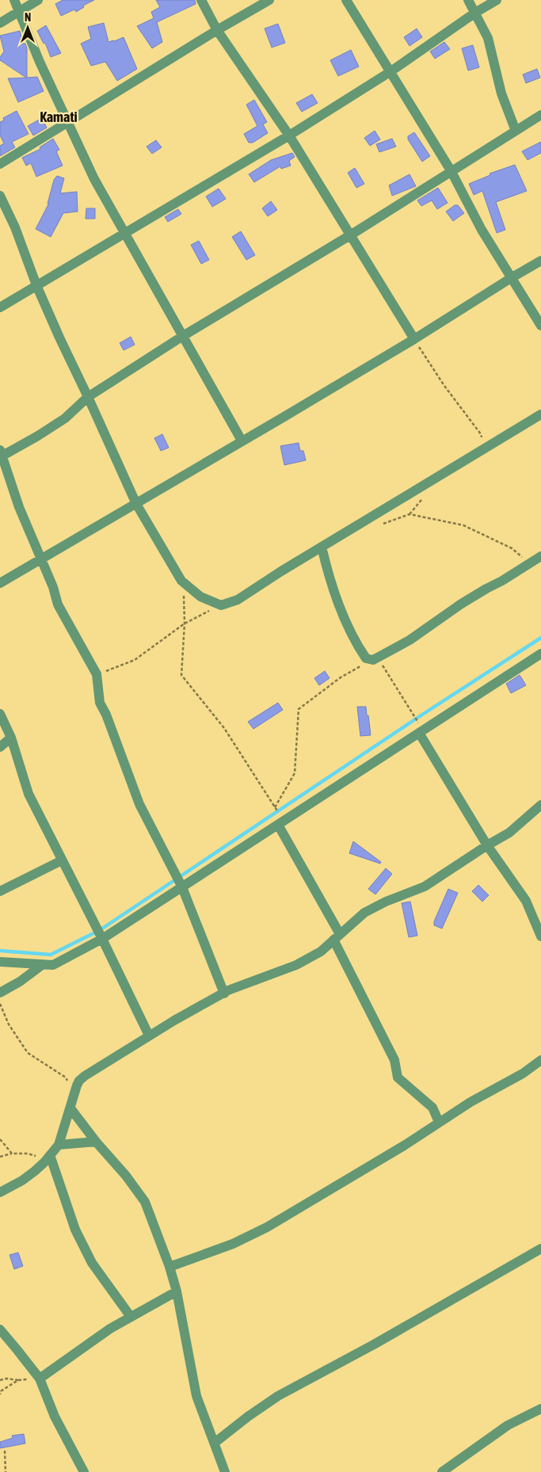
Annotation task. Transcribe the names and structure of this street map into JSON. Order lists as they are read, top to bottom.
{
  "districts": ["Kamati"],
  "north": "top"
}
